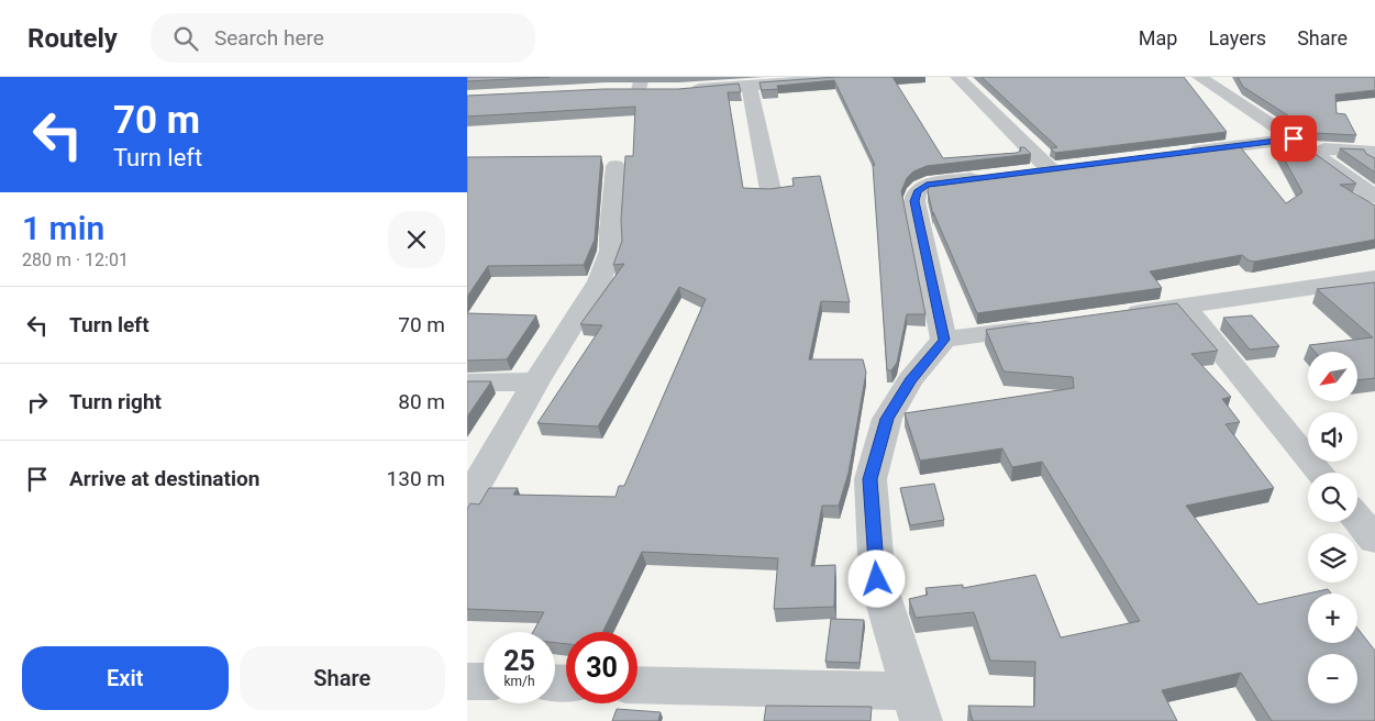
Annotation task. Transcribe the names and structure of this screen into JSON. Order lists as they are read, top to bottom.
{
  "north": "bottom left",
  "page": {
    "header": "Routely",
    "search": "Search here",
    "nav": ["Map", "Layers", "Share"],
    "turn": ["70 m", "Turn left"],
    "heading": ["1 min", "280 m · 12:01"],
    "list": [
      {
        "name": "Turn left",
        "value": "70 m"
      },
      {
        "name": "Turn right",
        "value": "80 m"
      },
      {
        "name": "Arrive at destination",
        "value": "130 m"
      }
    ],
    "map_buttons": ["+", "−"],
    "speed": "25 km/h",
    "limit": "30",
    "buttons": ["Exit", "Share"]
  }
}
